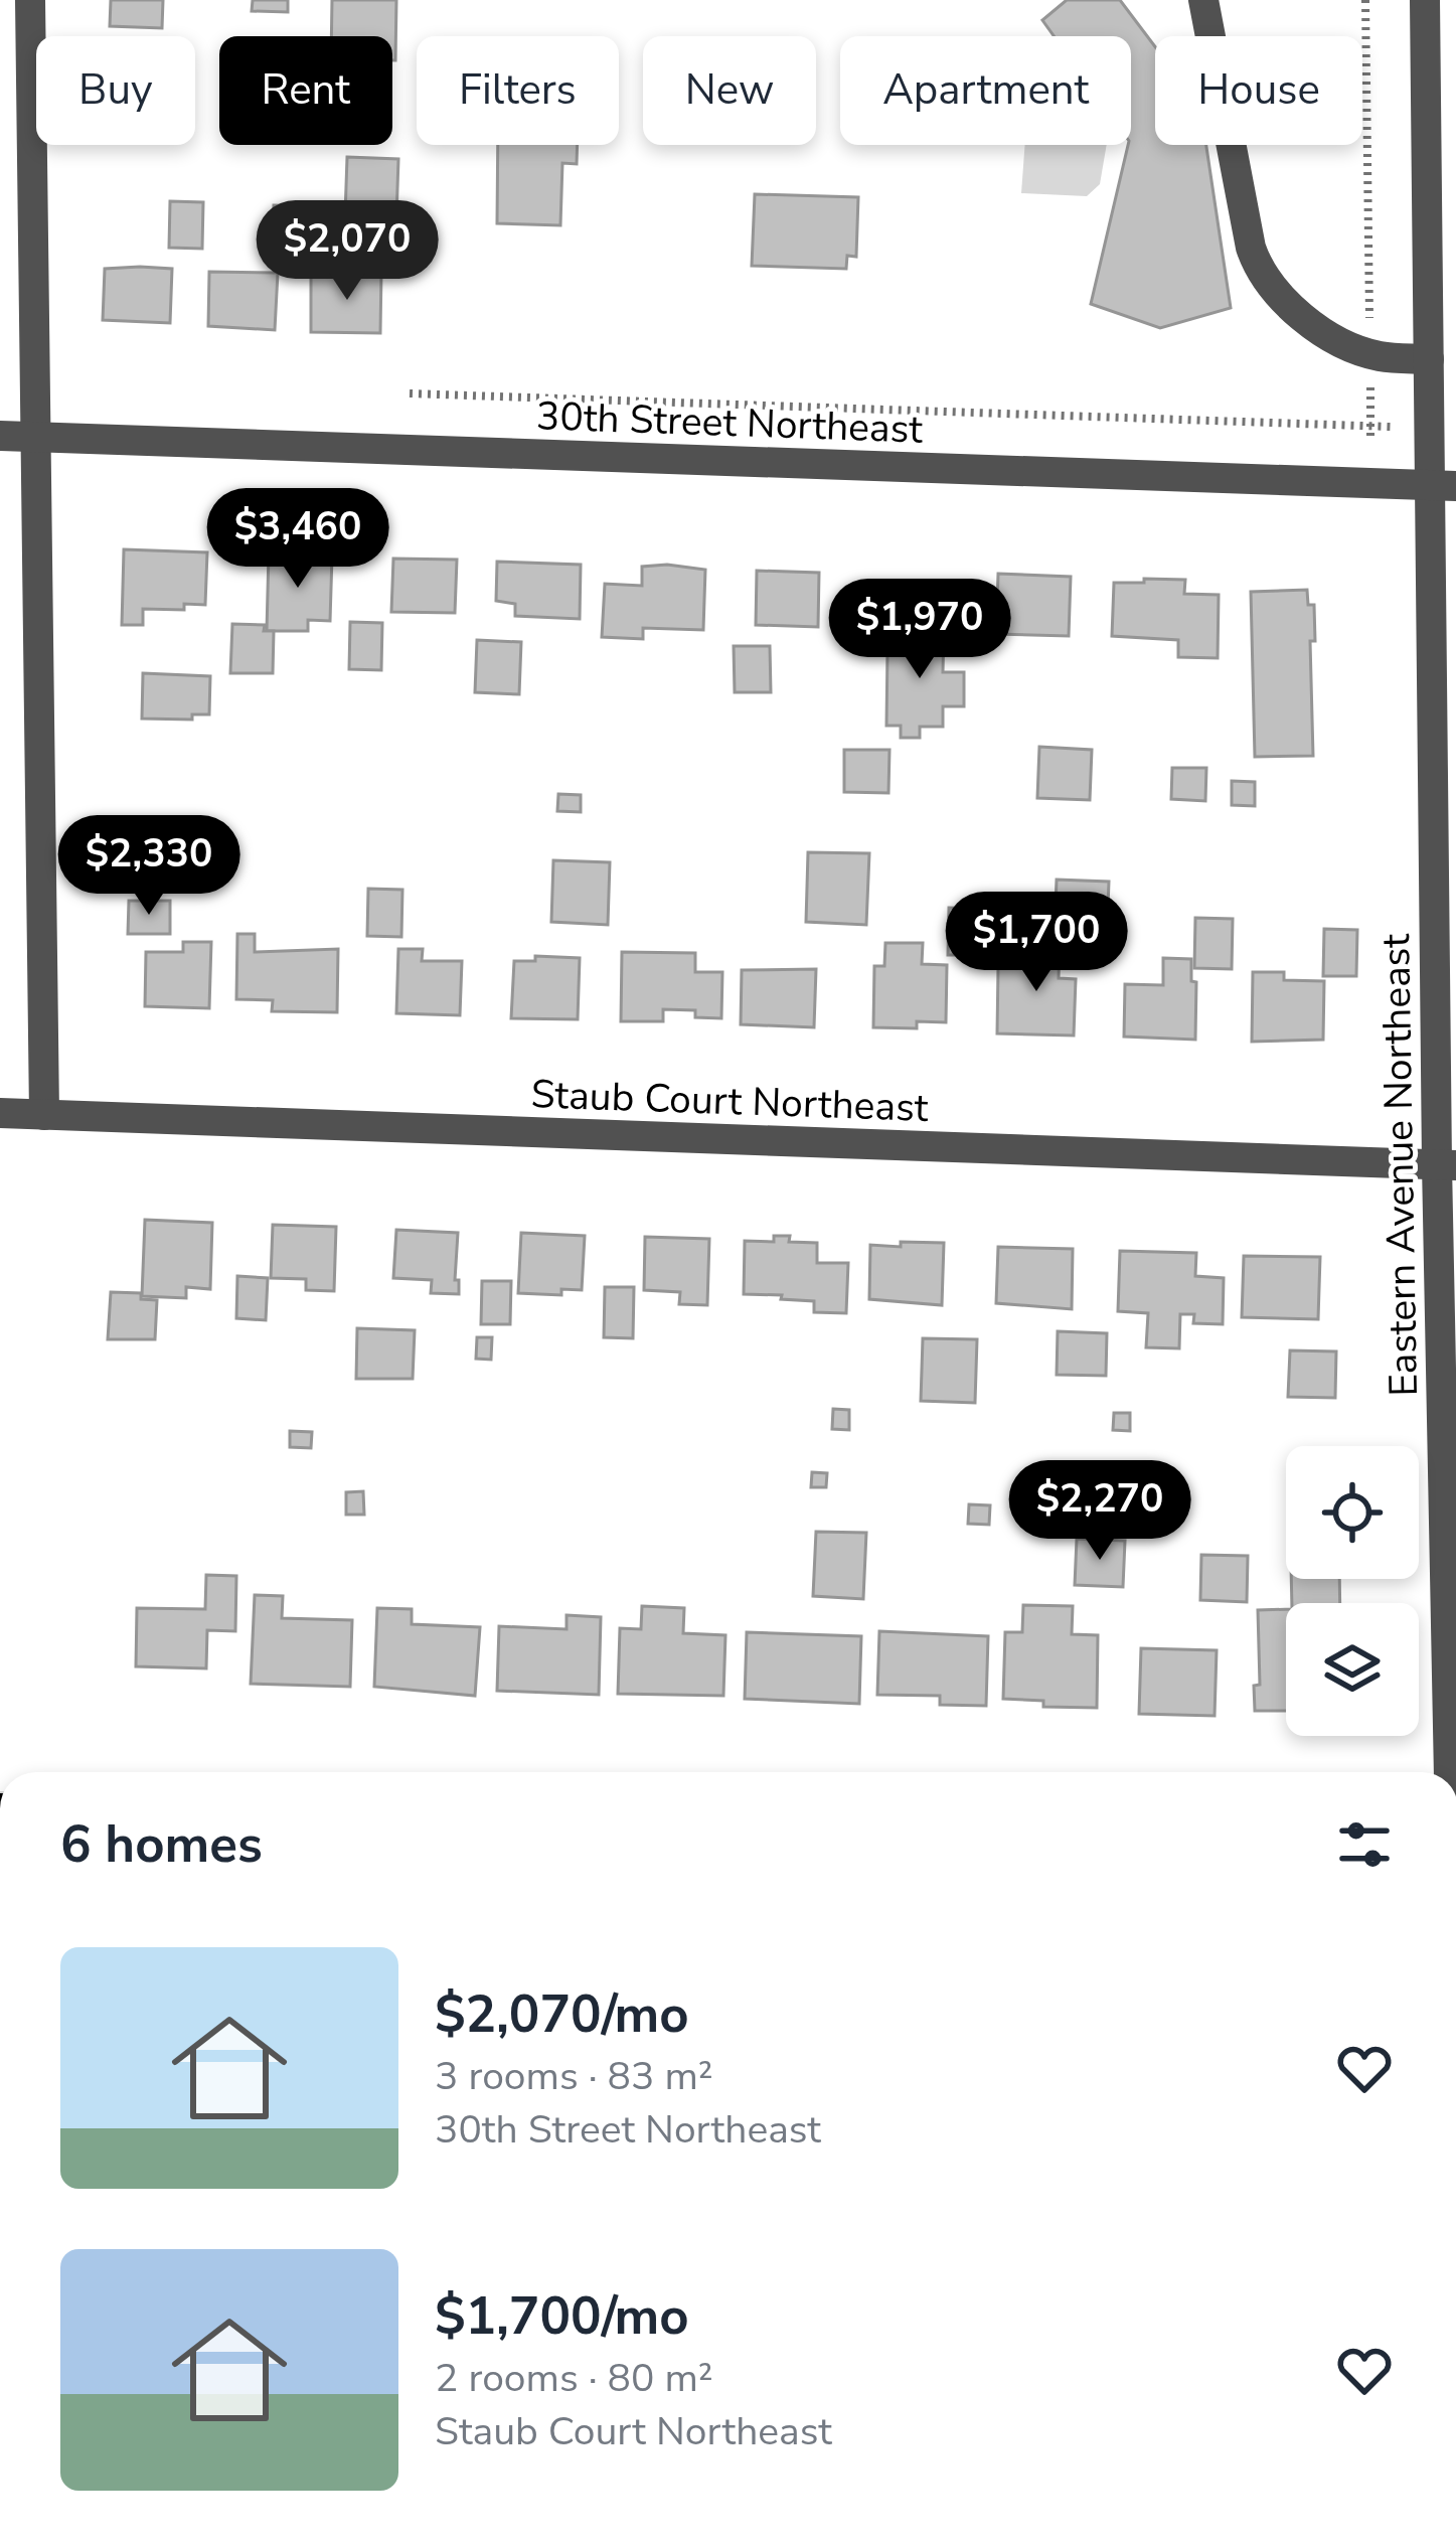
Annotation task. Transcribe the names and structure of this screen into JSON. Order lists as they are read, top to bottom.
{
  "streets": {
    "street": ["30th Street Northeast", "Staub Court Northeast", "Eastern Avenue Northeast"]
  },
  "crossings": [
    ["30th Street Northeast", "Eastern Avenue Northeast"],
    ["Staub Court Northeast", "Eastern Avenue Northeast"]
  ],
  "page": {
    "chip": [
      "Buy",
      "Rent",
      "Filters",
      "New",
      "Apartment",
      "House"
    ],
    "price": [
      "$2,070",
      "$3,460",
      "$1,970",
      "$2,330",
      "$1,700",
      "$2,270"
    ],
    "heading": "6 homes",
    "list": [
      {
        "name": "$2,070/mo",
        "note": "3 rooms · 83 m² · 30th Street Northeast"
      },
      {
        "name": "$1,700/mo",
        "note": "2 rooms · 80 m² · Staub Court Northeast"
      }
    ]
  }
}
